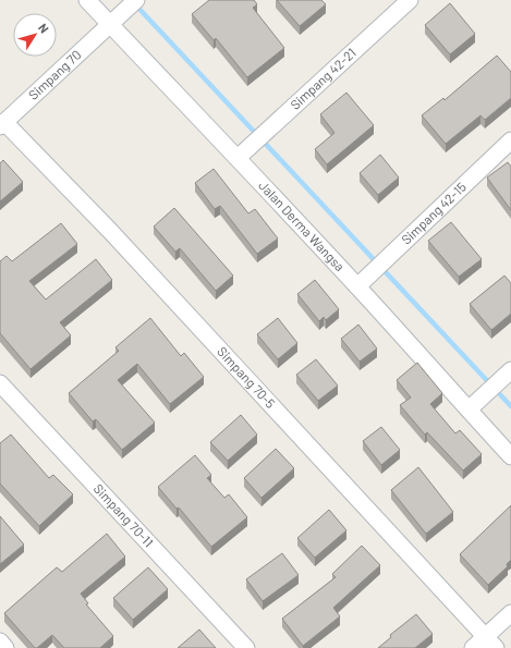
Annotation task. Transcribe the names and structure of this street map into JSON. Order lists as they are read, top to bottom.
{
  "streets": {
    "street": [
      "Simpang 70",
      "Simpang 42-21",
      "Simpang 42-15",
      "Jalan Derma Wangsa",
      "Simpang 70-5",
      "Simpang 70-11"
    ]
  },
  "crossings": [
    ["Simpang 70", "Jalan Derma Wangsa"],
    ["Simpang 70", "Simpang 70-5"],
    ["Simpang 42-21", "Jalan Derma Wangsa"],
    ["Simpang 42-15", "Jalan Derma Wangsa"]
  ],
  "north": "top right"
}
